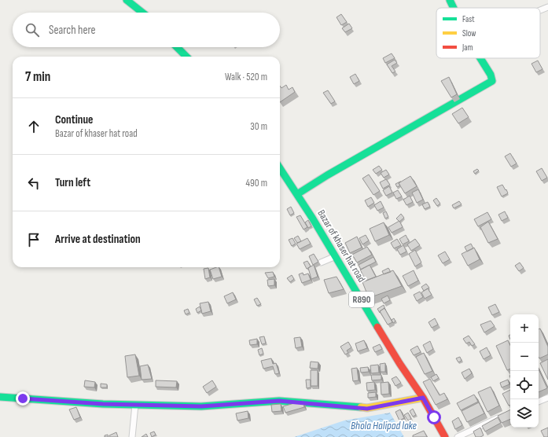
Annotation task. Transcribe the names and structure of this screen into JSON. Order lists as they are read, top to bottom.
{
  "streets": {
    "main road": ["Bazar of khaser hat road", "R890"]
  },
  "water": ["Bhola Halipad lake"],
  "legend": ["Fast", "Slow", "Jam"],
  "page": {
    "search": "Search here",
    "heading": ["7 min", "Walk · 520 m"],
    "list": [
      ["Continue", "Bazar of khaser hat road", "30 m"],
      ["Turn left", "490 m"],
      "Arrive at destination"
    ],
    "map_buttons": ["+", "−"]
  }
}
